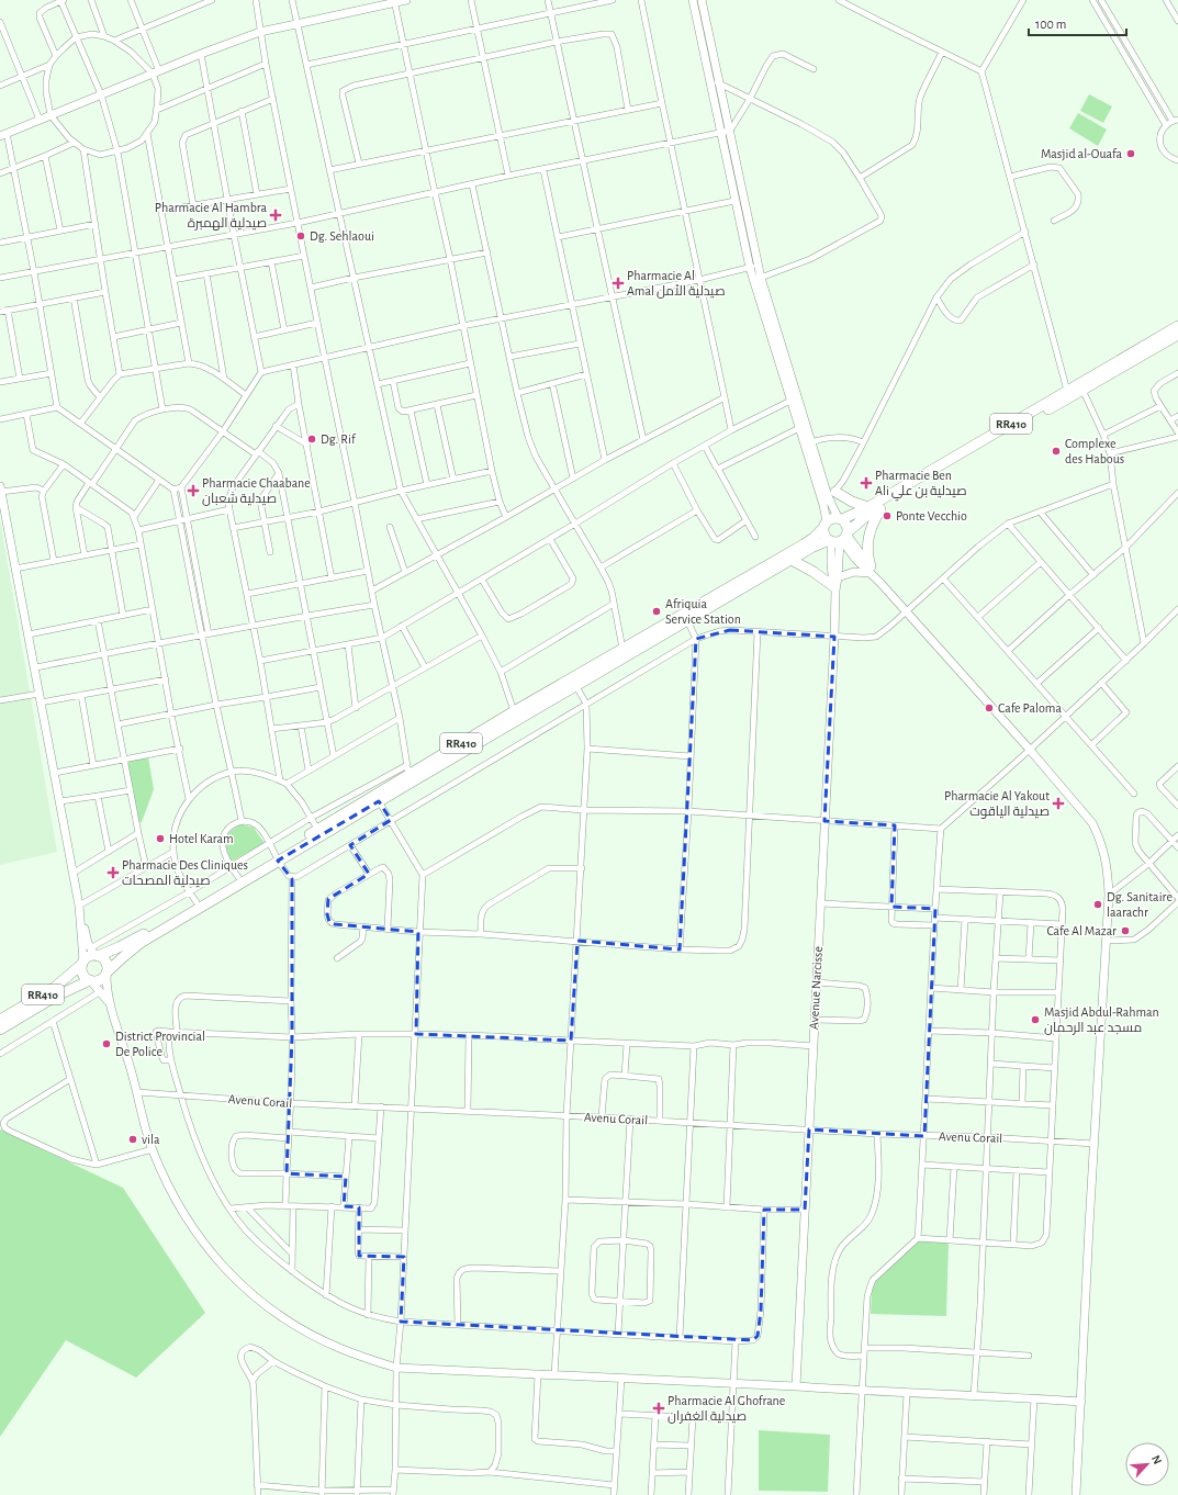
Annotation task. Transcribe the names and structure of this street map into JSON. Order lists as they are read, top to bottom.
{
  "streets": {
    "highway": ["RR410"],
    "street": ["Avenue Narcisse", "Avenu Corail"]
  },
  "crossings": [
    ["RR410", "Avenue Narcisse"],
    ["Avenue Narcisse", "Avenu Corail"]
  ],
  "places": {
    "other": [
      "Masjid al-Ouafa",
      "Dg. Sehlaoui",
      "Dg. Rif",
      "Complexe des Habous",
      "Ponte Vecchio",
      "Afriquia Service Station",
      "Cafe Paloma",
      "Hotel Karam",
      "Dg. Sanitaire laarachr",
      "Cafe Al Mazar",
      "Masjid Abdul-Rahman مسجد عبد الرحمان",
      "District Provincial De Police",
      "vila"
    ],
    "health": [
      "Pharmacie Al Hambra صيدلية الهمبرة",
      "Pharmacie Al Amal صيدلية الأمل",
      "Pharmacie Ben Ali صيدلية بن علي",
      "Pharmacie Chaabane صيدلية شعبان",
      "Pharmacie Al Yakout صيدلية الياقوت",
      "Pharmacie Des Cliniques صيدلية المصحات",
      "Pharmacie Al Ghofrane صيدلية الغفران"
    ]
  },
  "scale_bar": "100 m",
  "north": "top right"
}
